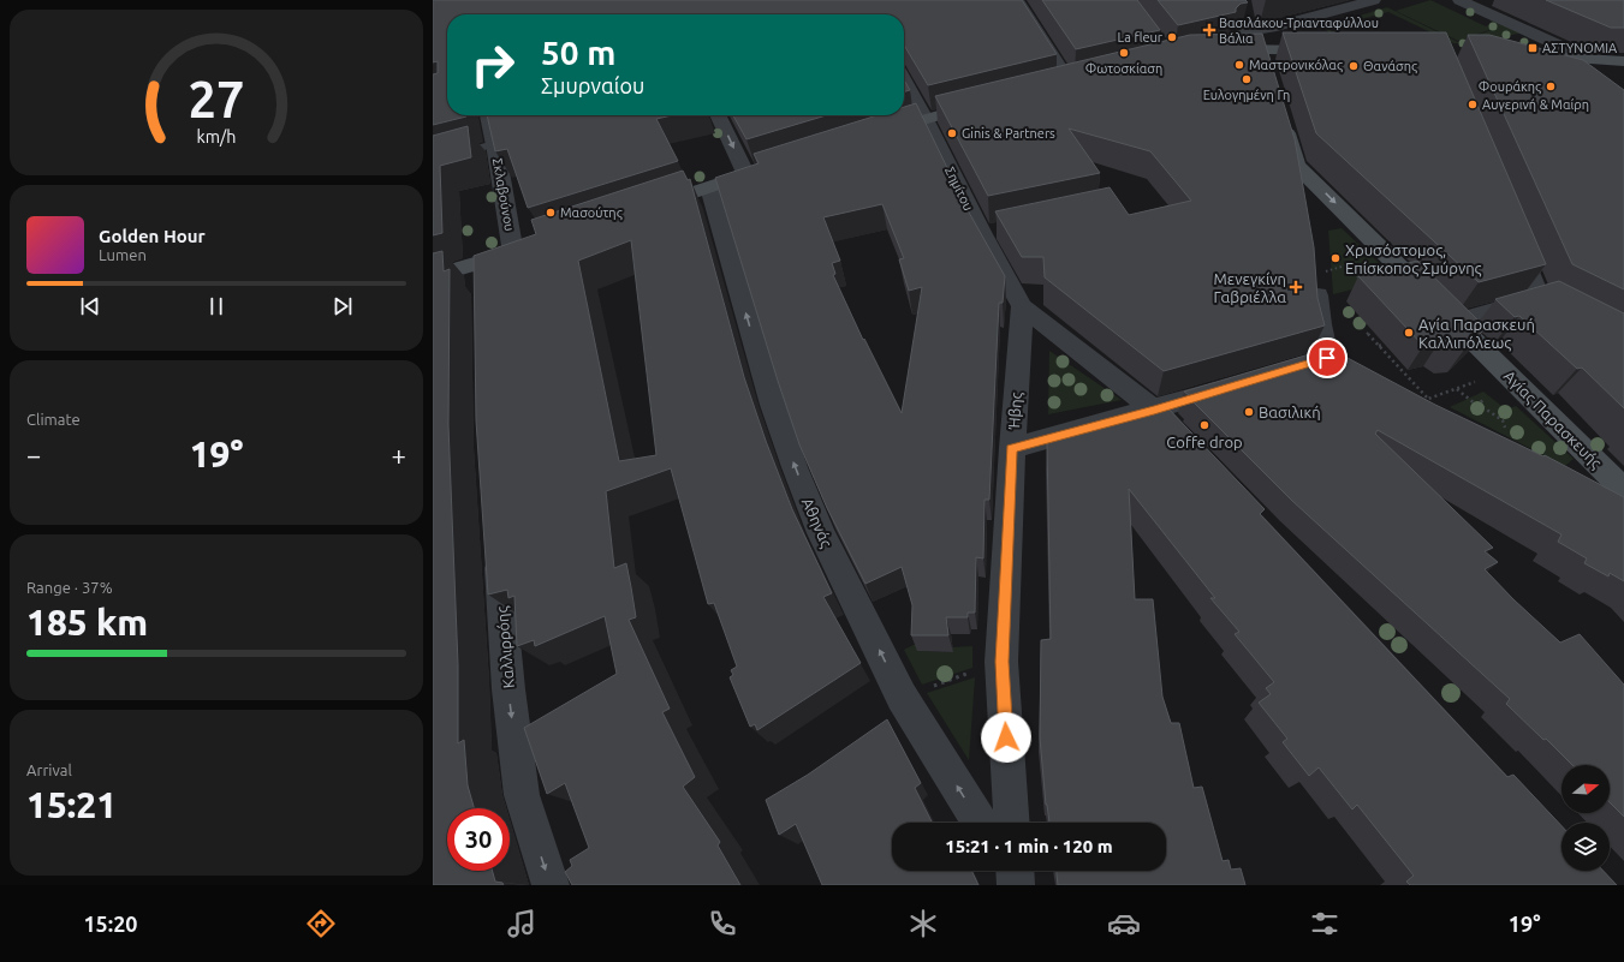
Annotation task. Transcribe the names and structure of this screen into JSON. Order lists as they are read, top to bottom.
{
  "streets": {
    "street": [
      "Σημίτου",
      "Σκλαβούνου",
      "Ήβης",
      "Αγίας Παρασκευής",
      "Αθηνάς",
      "Καλλιρρόης"
    ]
  },
  "crossings": [
    ["Σημίτου", "Ήβης"]
  ],
  "one_way": ["Αθηνάς", "Καλλιρρόης"],
  "places": {
    "health": ["Βασιλάκου-Τριανταφύλλου Βάλια", "Μενεγκίνη Γαβριέλλα"],
    "other": [
      "La fleur",
      "Φωτοσκίαση",
      "Μαστρονικόλας",
      "Θανάσης",
      "Ευλογημένη Γη",
      "Φουράκης",
      "Αυγερινή & Μαίρη",
      "Ginis & Partners",
      "Μασούτης",
      "Χρυσόστομος, Επίσκοπος Σμύρνης",
      "Αγία Παρασκευή Καλλιπόλεως",
      "Βασιλική",
      "Coffe drop"
    ],
    "transit": ["ΑΣΤΥΝΟΜΙΑ"]
  },
  "north": "right",
  "page": {
    "turn": ["50 m", "Σμυρναίου"],
    "song": ["Golden Hour", "Lumen"],
    "tile": [
      "Climate",
      ["Range · 37%", "185 km"],
      ["Arrival", "15:21"]
    ],
    "heat": ["−", "19°", "+"],
    "limit": "30",
    "trip": "15:21 · 1 min · 120 m",
    "tabs": ["15:20", "19°"],
    "gauge": ["27", "km/h"]
  }
}
